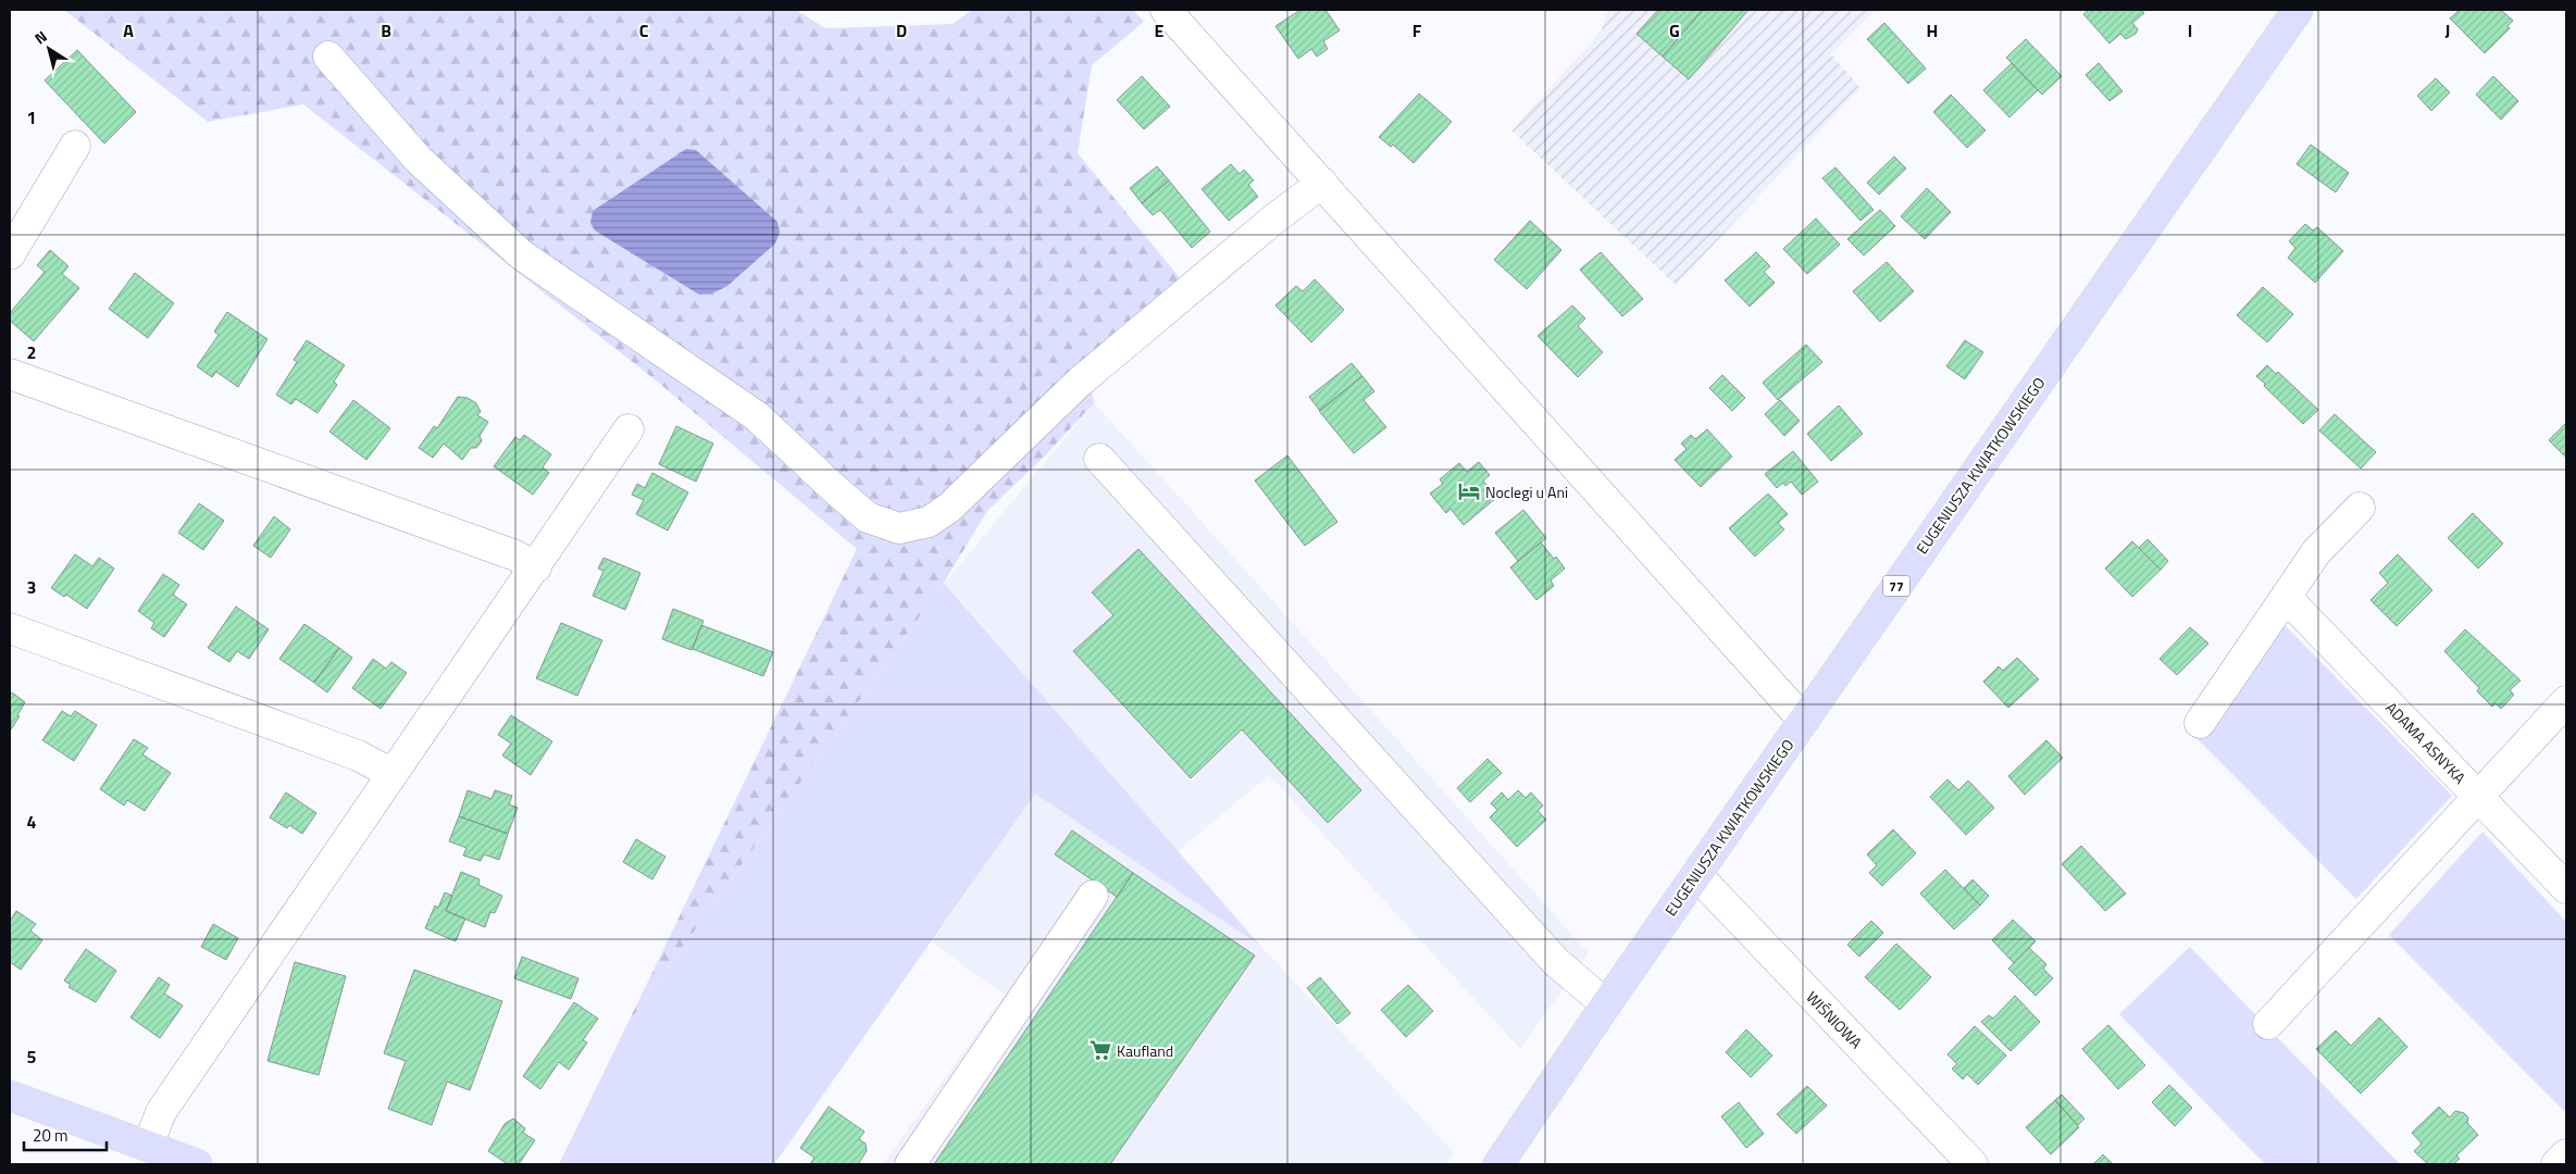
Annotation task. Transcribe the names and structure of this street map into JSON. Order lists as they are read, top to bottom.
{
  "streets": {
    "main road": ["EUGENIUSZA KWIATKOWSKIEGO", "77"],
    "street": ["ADAMA ASNYKA", "WIŚNIOWA"]
  },
  "crossings": [
    ["EUGENIUSZA KWIATKOWSKIEGO", "WIŚNIOWA"]
  ],
  "places": {
    "hotel": ["Noclegi u Ani"],
    "supermarket": ["Kaufland"]
  },
  "scale_bar": "20 m",
  "north": "top left",
  "grid": {
    "columns": [
      "A",
      "B",
      "C",
      "D",
      "E",
      "F",
      "G",
      "H",
      "I",
      "J"
    ],
    "rows": [
      "1",
      "2",
      "3",
      "4",
      "5"
    ]
  }
}
